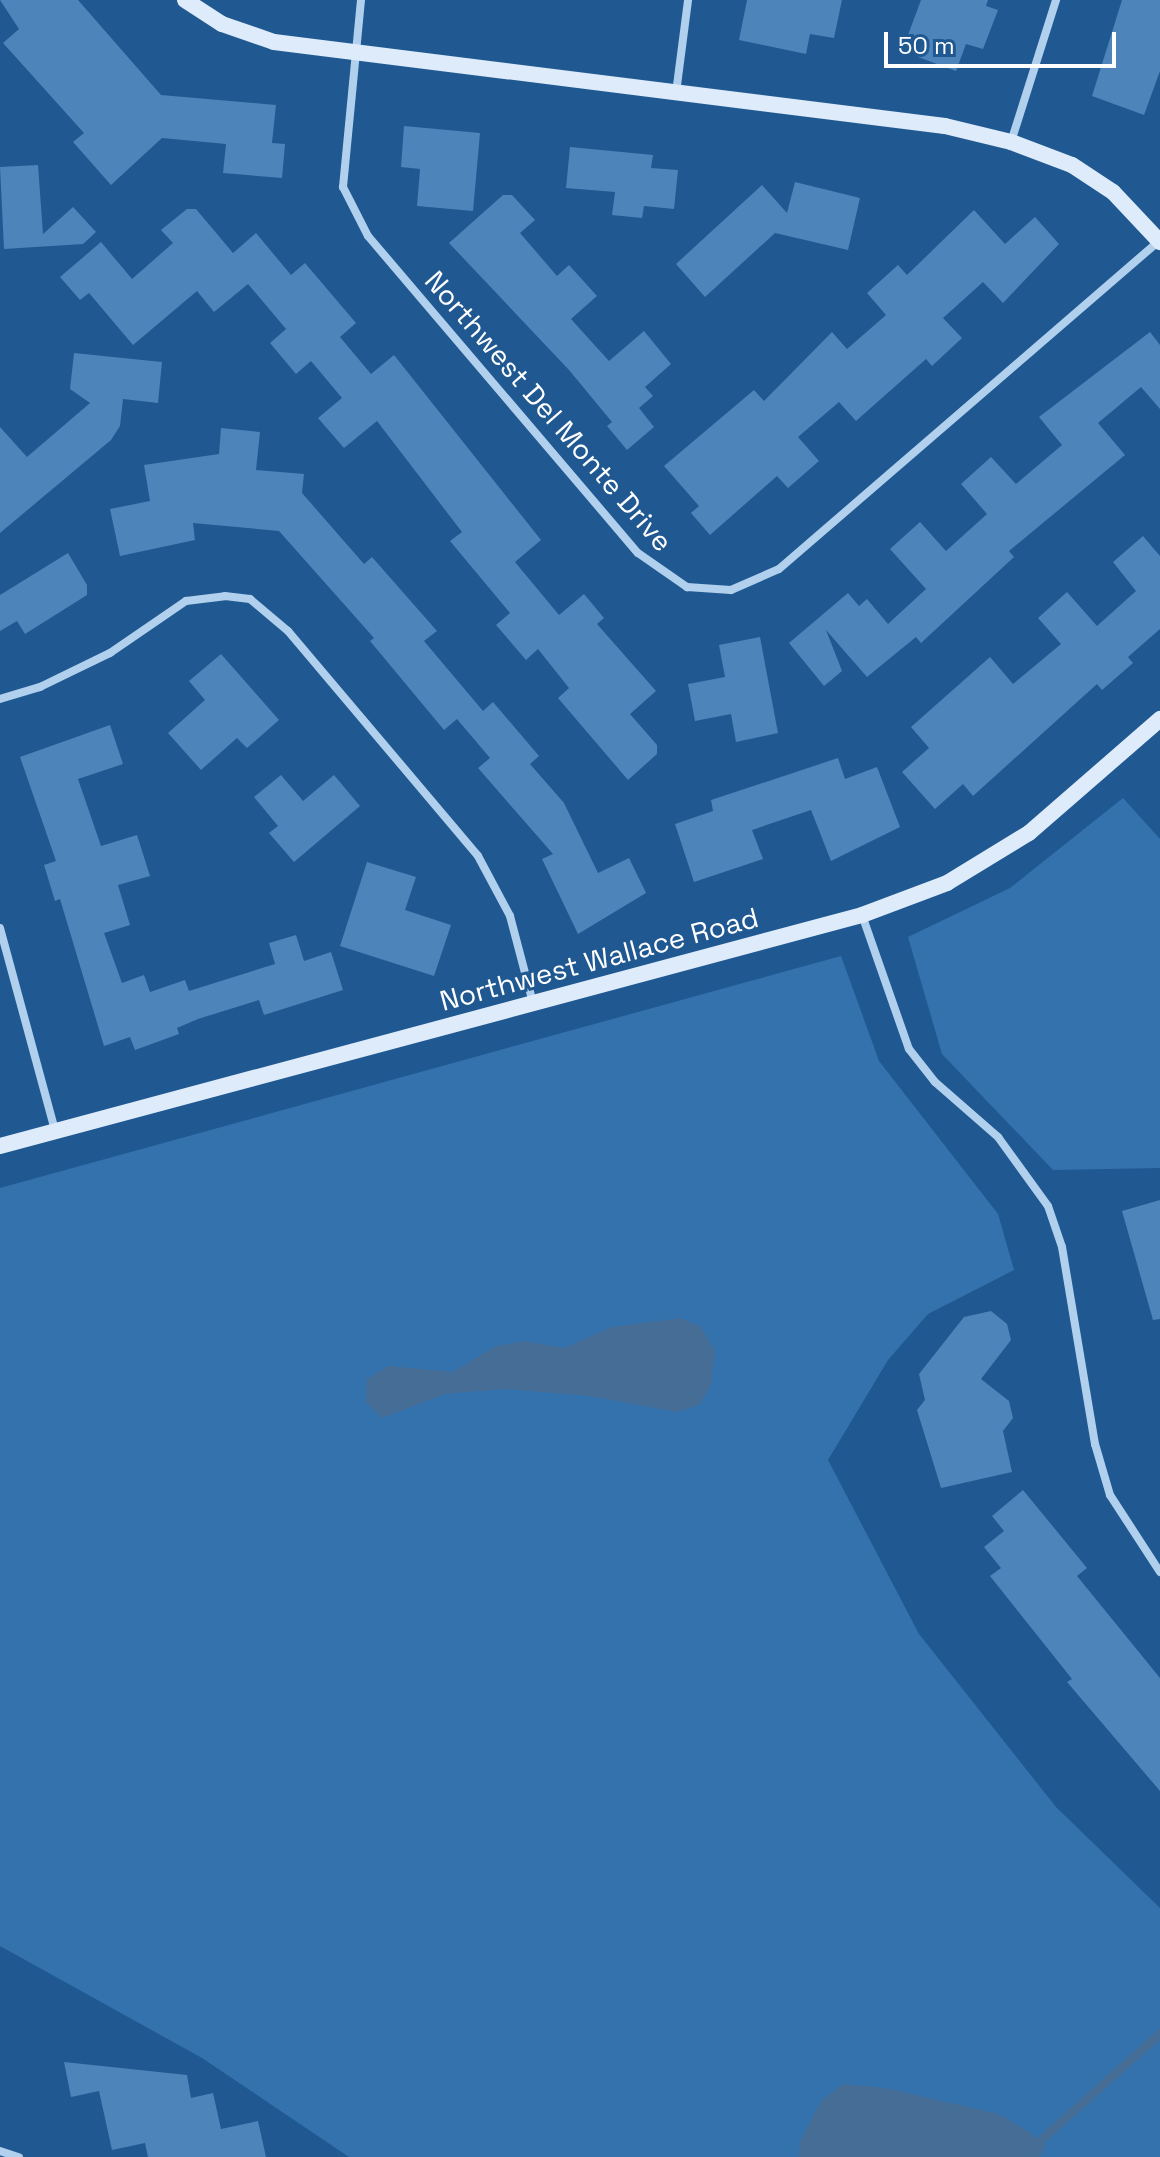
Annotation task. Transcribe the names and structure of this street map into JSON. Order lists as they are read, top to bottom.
{
  "streets": {
    "street": ["Northwest Del Monte Drive", "Northwest Wallace Road"]
  },
  "scale_bar": "50 m"
}
